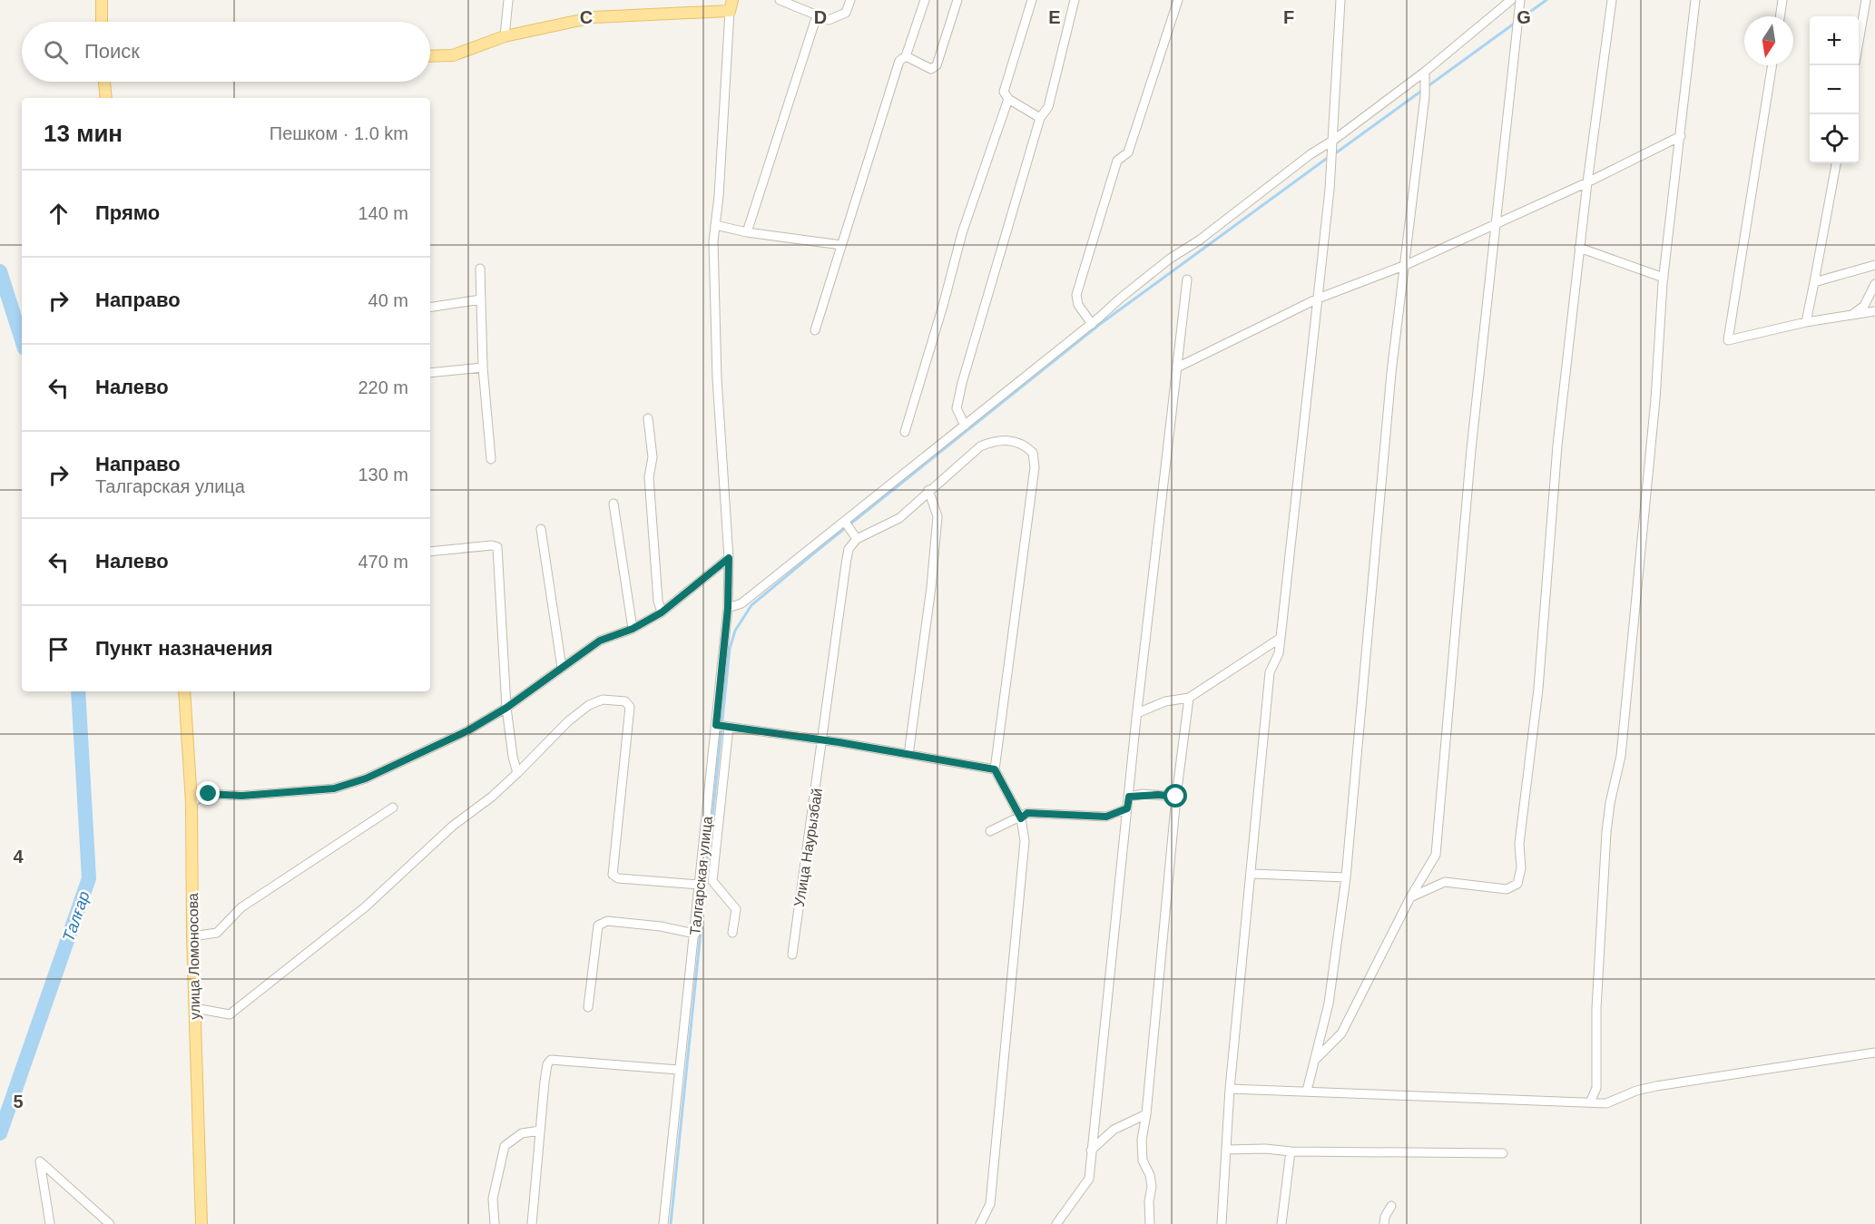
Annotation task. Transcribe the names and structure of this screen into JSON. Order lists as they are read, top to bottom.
{
  "streets": {
    "main road": ["улица Ломоносова"],
    "street": ["Улица Наурызбай", "Талгарская улица"]
  },
  "water": ["Талғар"],
  "north": "bottom",
  "page": {
    "map_buttons": ["+", "−"],
    "search": "Поиск",
    "heading": ["13 мин", "Пешком · 1.0 km"],
    "list": [
      ["Прямо", "140 m"],
      ["Направо", "40 m"],
      ["Налево", "220 m"],
      ["Направо", "Талгарская улица", "130 m"],
      ["Налево", "470 m"],
      "Пункт назначения"
    ]
  },
  "grid": {
    "columns": [
      "C",
      "D",
      "E",
      "F",
      "G"
    ],
    "rows": ["4", "5"]
  }
}
